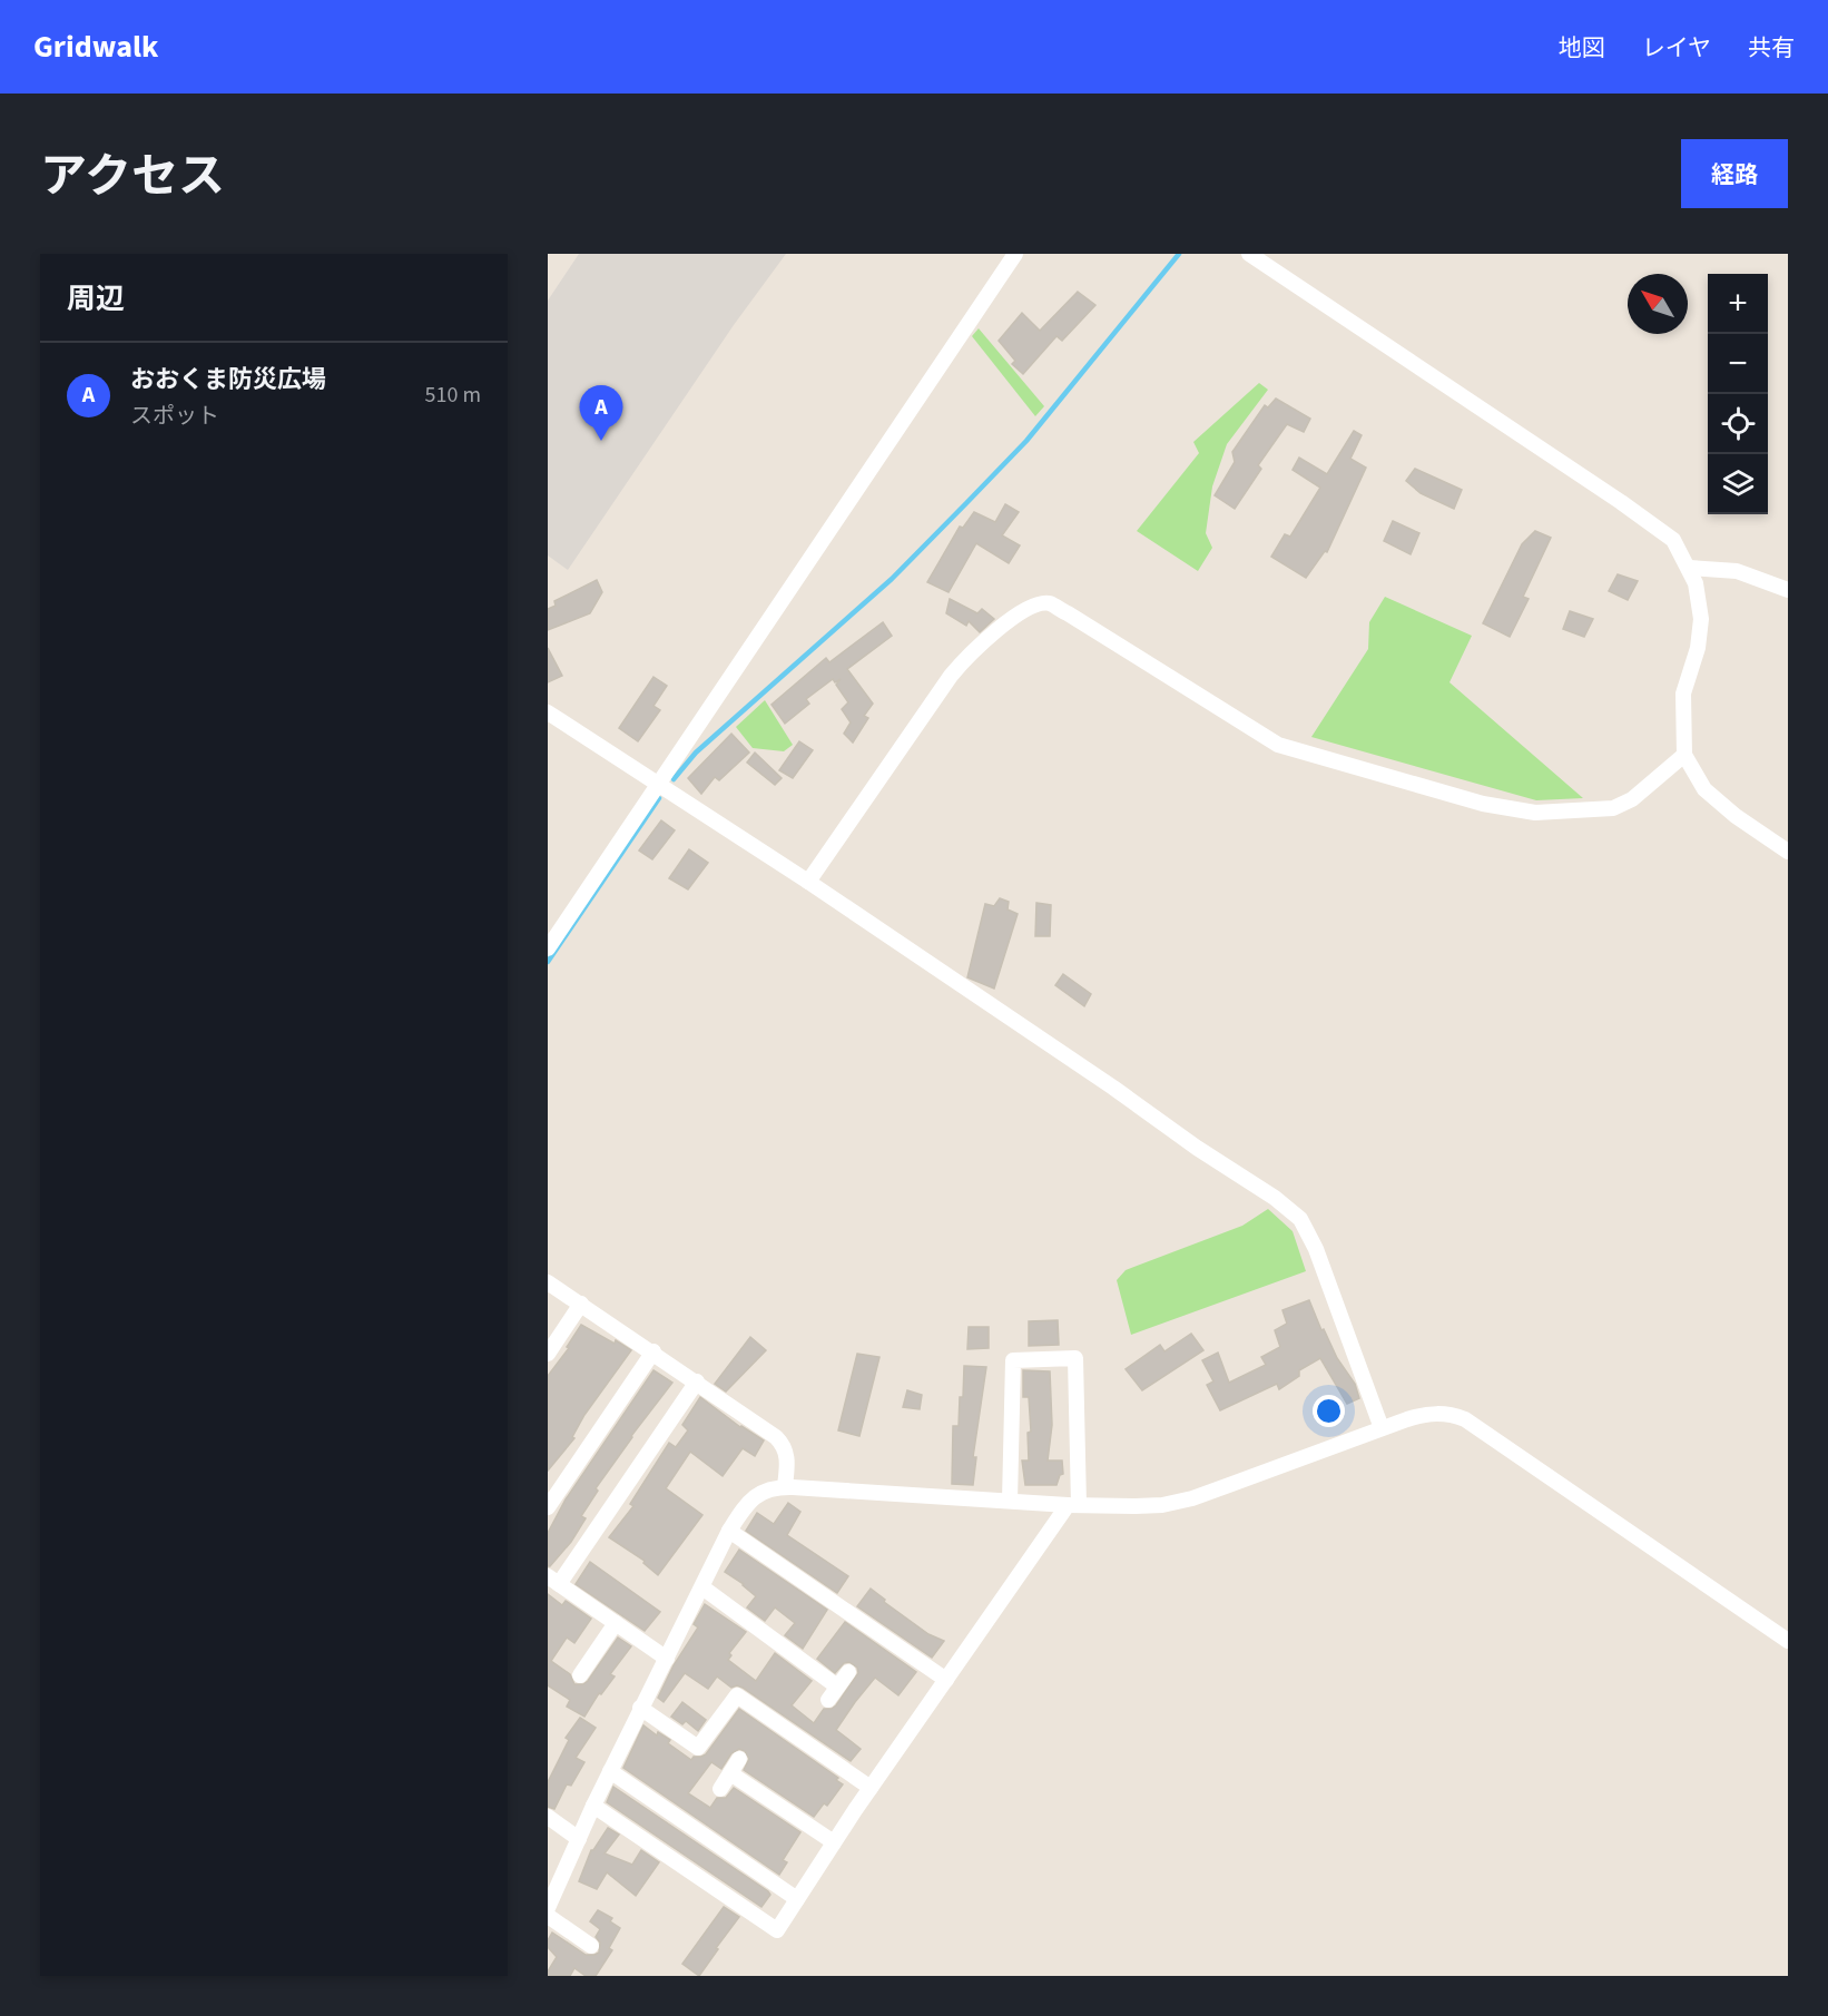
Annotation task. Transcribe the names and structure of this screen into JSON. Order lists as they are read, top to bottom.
{
  "north": "top left",
  "page": {
    "header": "Gridwalk",
    "nav": ["地図", "レイヤ", "共有"],
    "title": "アクセス",
    "buttons": "経路",
    "heading": "周辺",
    "map_buttons": ["+", "−"],
    "list": [
      {
        "mark": "A",
        "name": "おおくま防災広場",
        "note": "スポット",
        "value": "510 m"
      }
    ],
    "pins": "A"
  }
}
